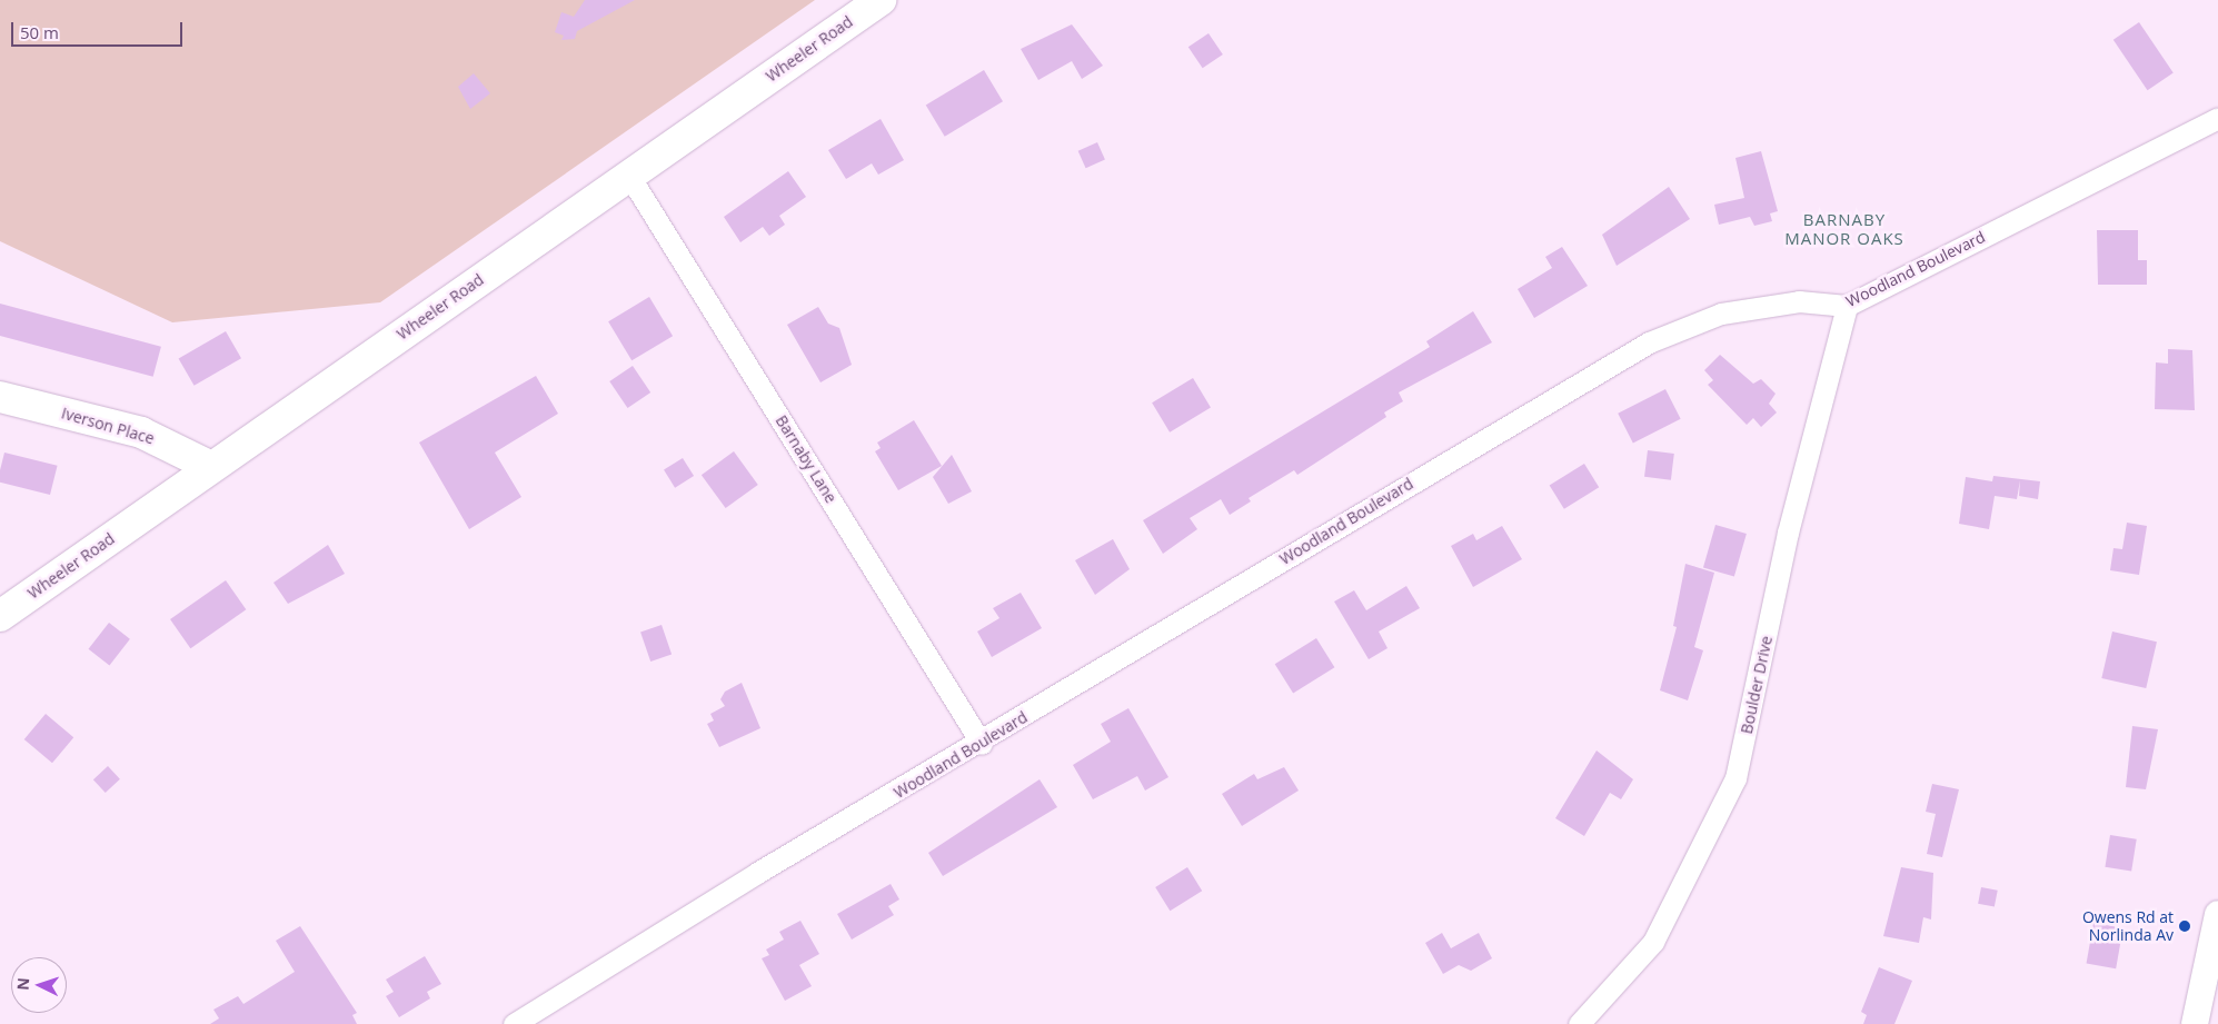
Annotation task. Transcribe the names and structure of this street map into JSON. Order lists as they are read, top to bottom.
{
  "streets": {
    "main road": ["Wheeler Road", "Iverson Place"],
    "street": ["Woodland Boulevard", "Barnaby Lane", "Boulder Drive"]
  },
  "crossings": [
    ["Wheeler Road", "Iverson Place"],
    ["Wheeler Road", "Barnaby Lane"],
    ["Woodland Boulevard", "Barnaby Lane"],
    ["Woodland Boulevard", "Boulder Drive"]
  ],
  "districts": ["BARNABY MANOR OAKS"],
  "places": ["Owens Rd at Norlinda Av"],
  "scale_bar": "50 m",
  "north": "left"
}
